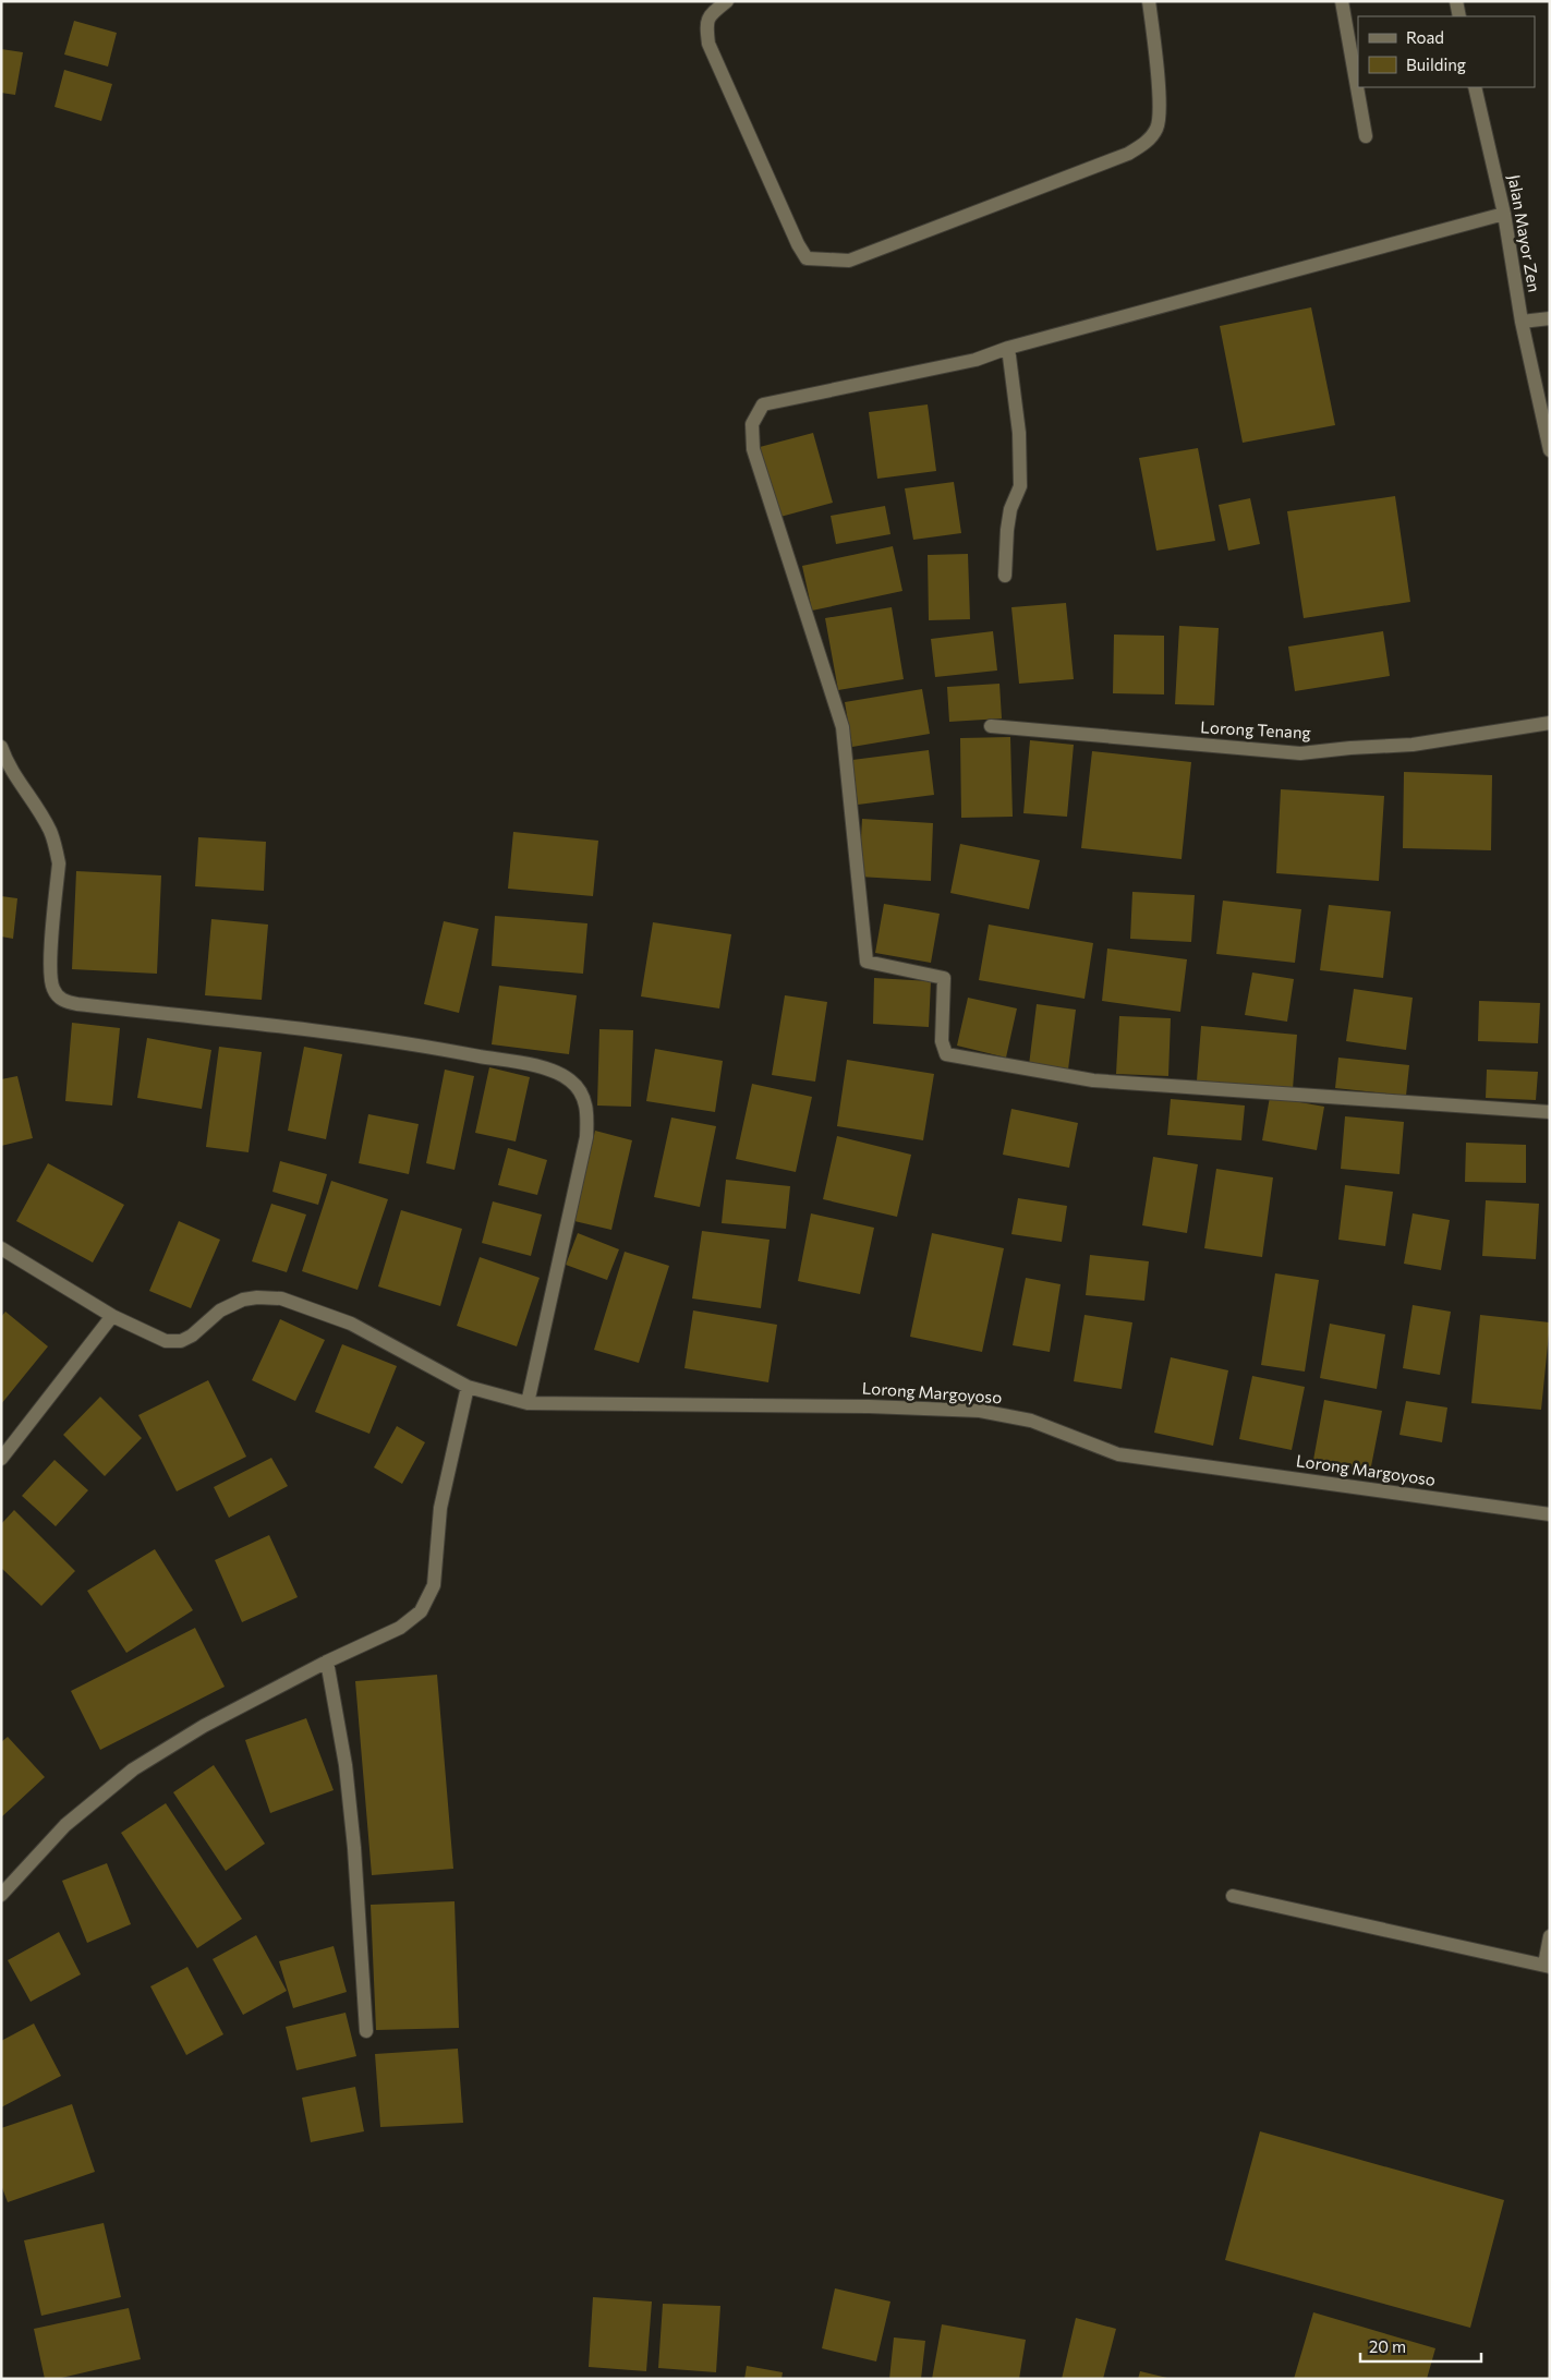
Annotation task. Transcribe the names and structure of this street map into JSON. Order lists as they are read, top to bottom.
{
  "streets": {
    "street": ["Jalan Mayor Zen", "Lorong Tenang", "Lorong Margoyoso"]
  },
  "legend": ["Road", "Building"],
  "scale_bar": "20 m"
}
